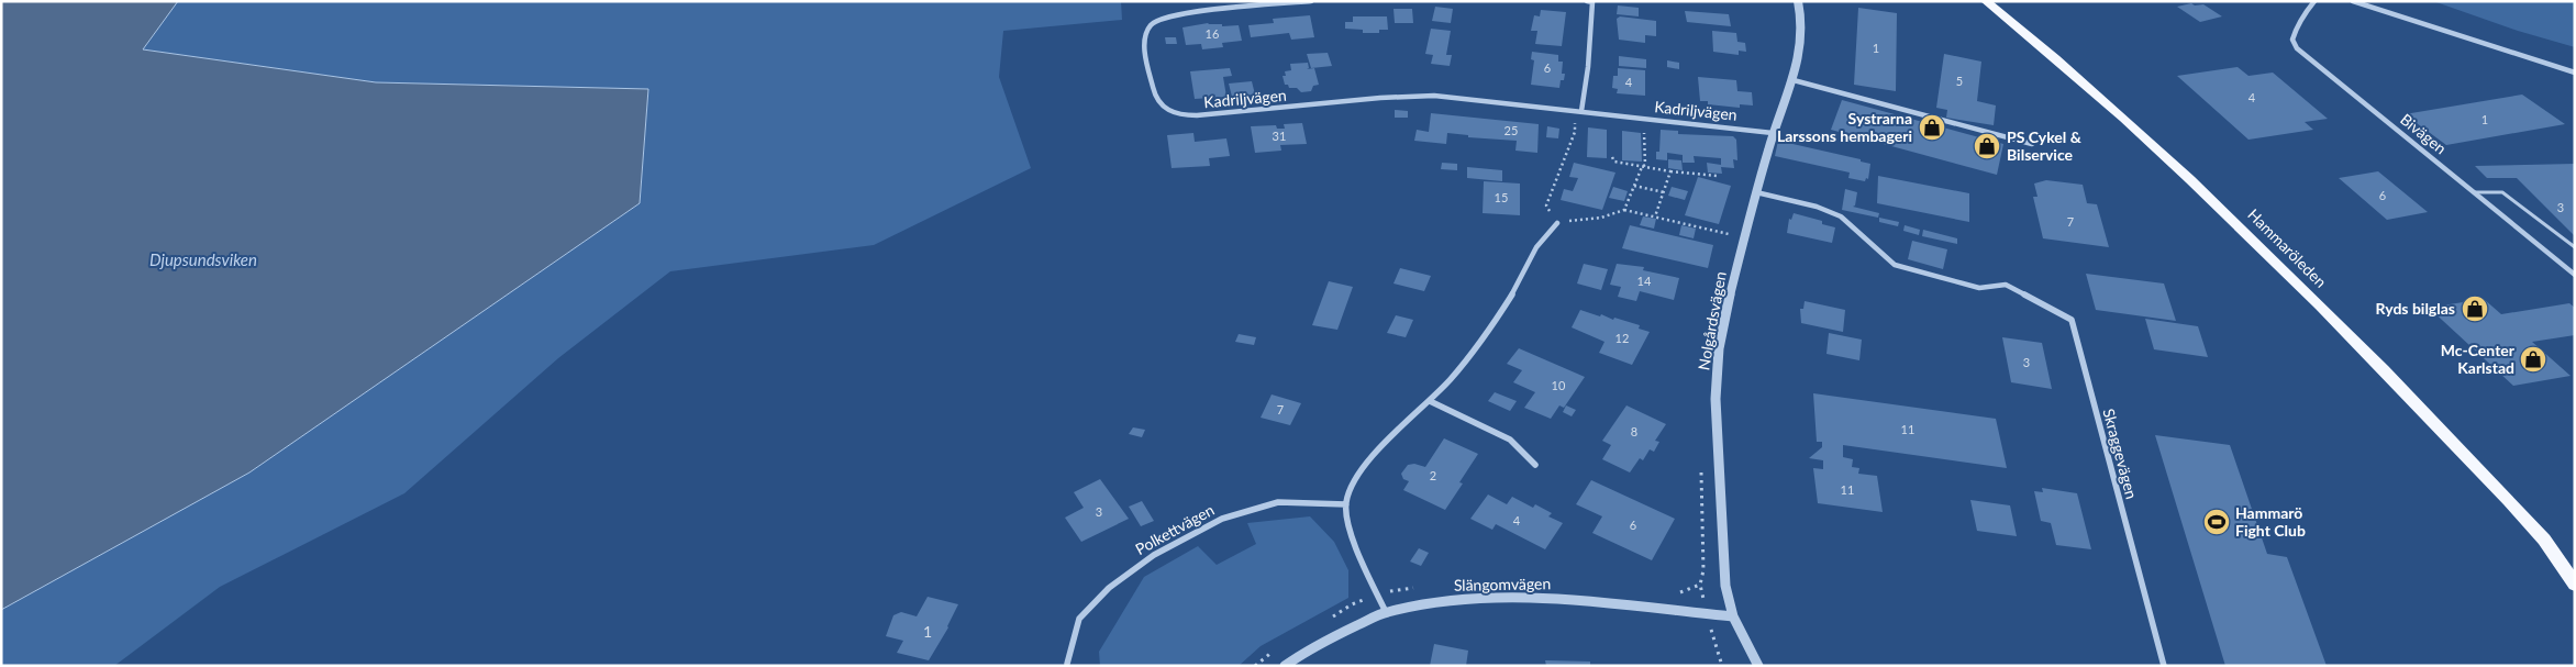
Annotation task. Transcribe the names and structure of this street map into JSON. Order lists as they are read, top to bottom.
{
  "streets": {
    "main road": ["Hammaröleden"],
    "street": [
      "Kadriljvägen",
      "Bivägen",
      "Nolgårdsvägen",
      "Skraggevägen",
      "Polkettvägen",
      "Slängomvägen"
    ]
  },
  "crossings": [
    ["Kadriljvägen", "Nolgårdsvägen"],
    ["Nolgårdsvägen", "Skraggevägen"],
    ["Nolgårdsvägen", "Slängomvägen"]
  ],
  "water": ["Djupsundsviken"],
  "places": {
    "shop": [
      "Systrarna Larssons hembageri",
      "PS Cykel & Bilservice",
      "Ryds bilglas",
      "Mc-Center Karlstad"
    ],
    "sports": ["Hammarö Fight Club"]
  },
  "house_numbers": [
    "16",
    "1",
    "6",
    "5",
    "4",
    "4",
    "1",
    "25",
    "31",
    "6",
    "15",
    "3",
    "7",
    "14",
    "12",
    "3",
    "10",
    "7",
    "11",
    "8",
    "2",
    "11",
    "3",
    "4",
    "6",
    "1"
  ]
}
